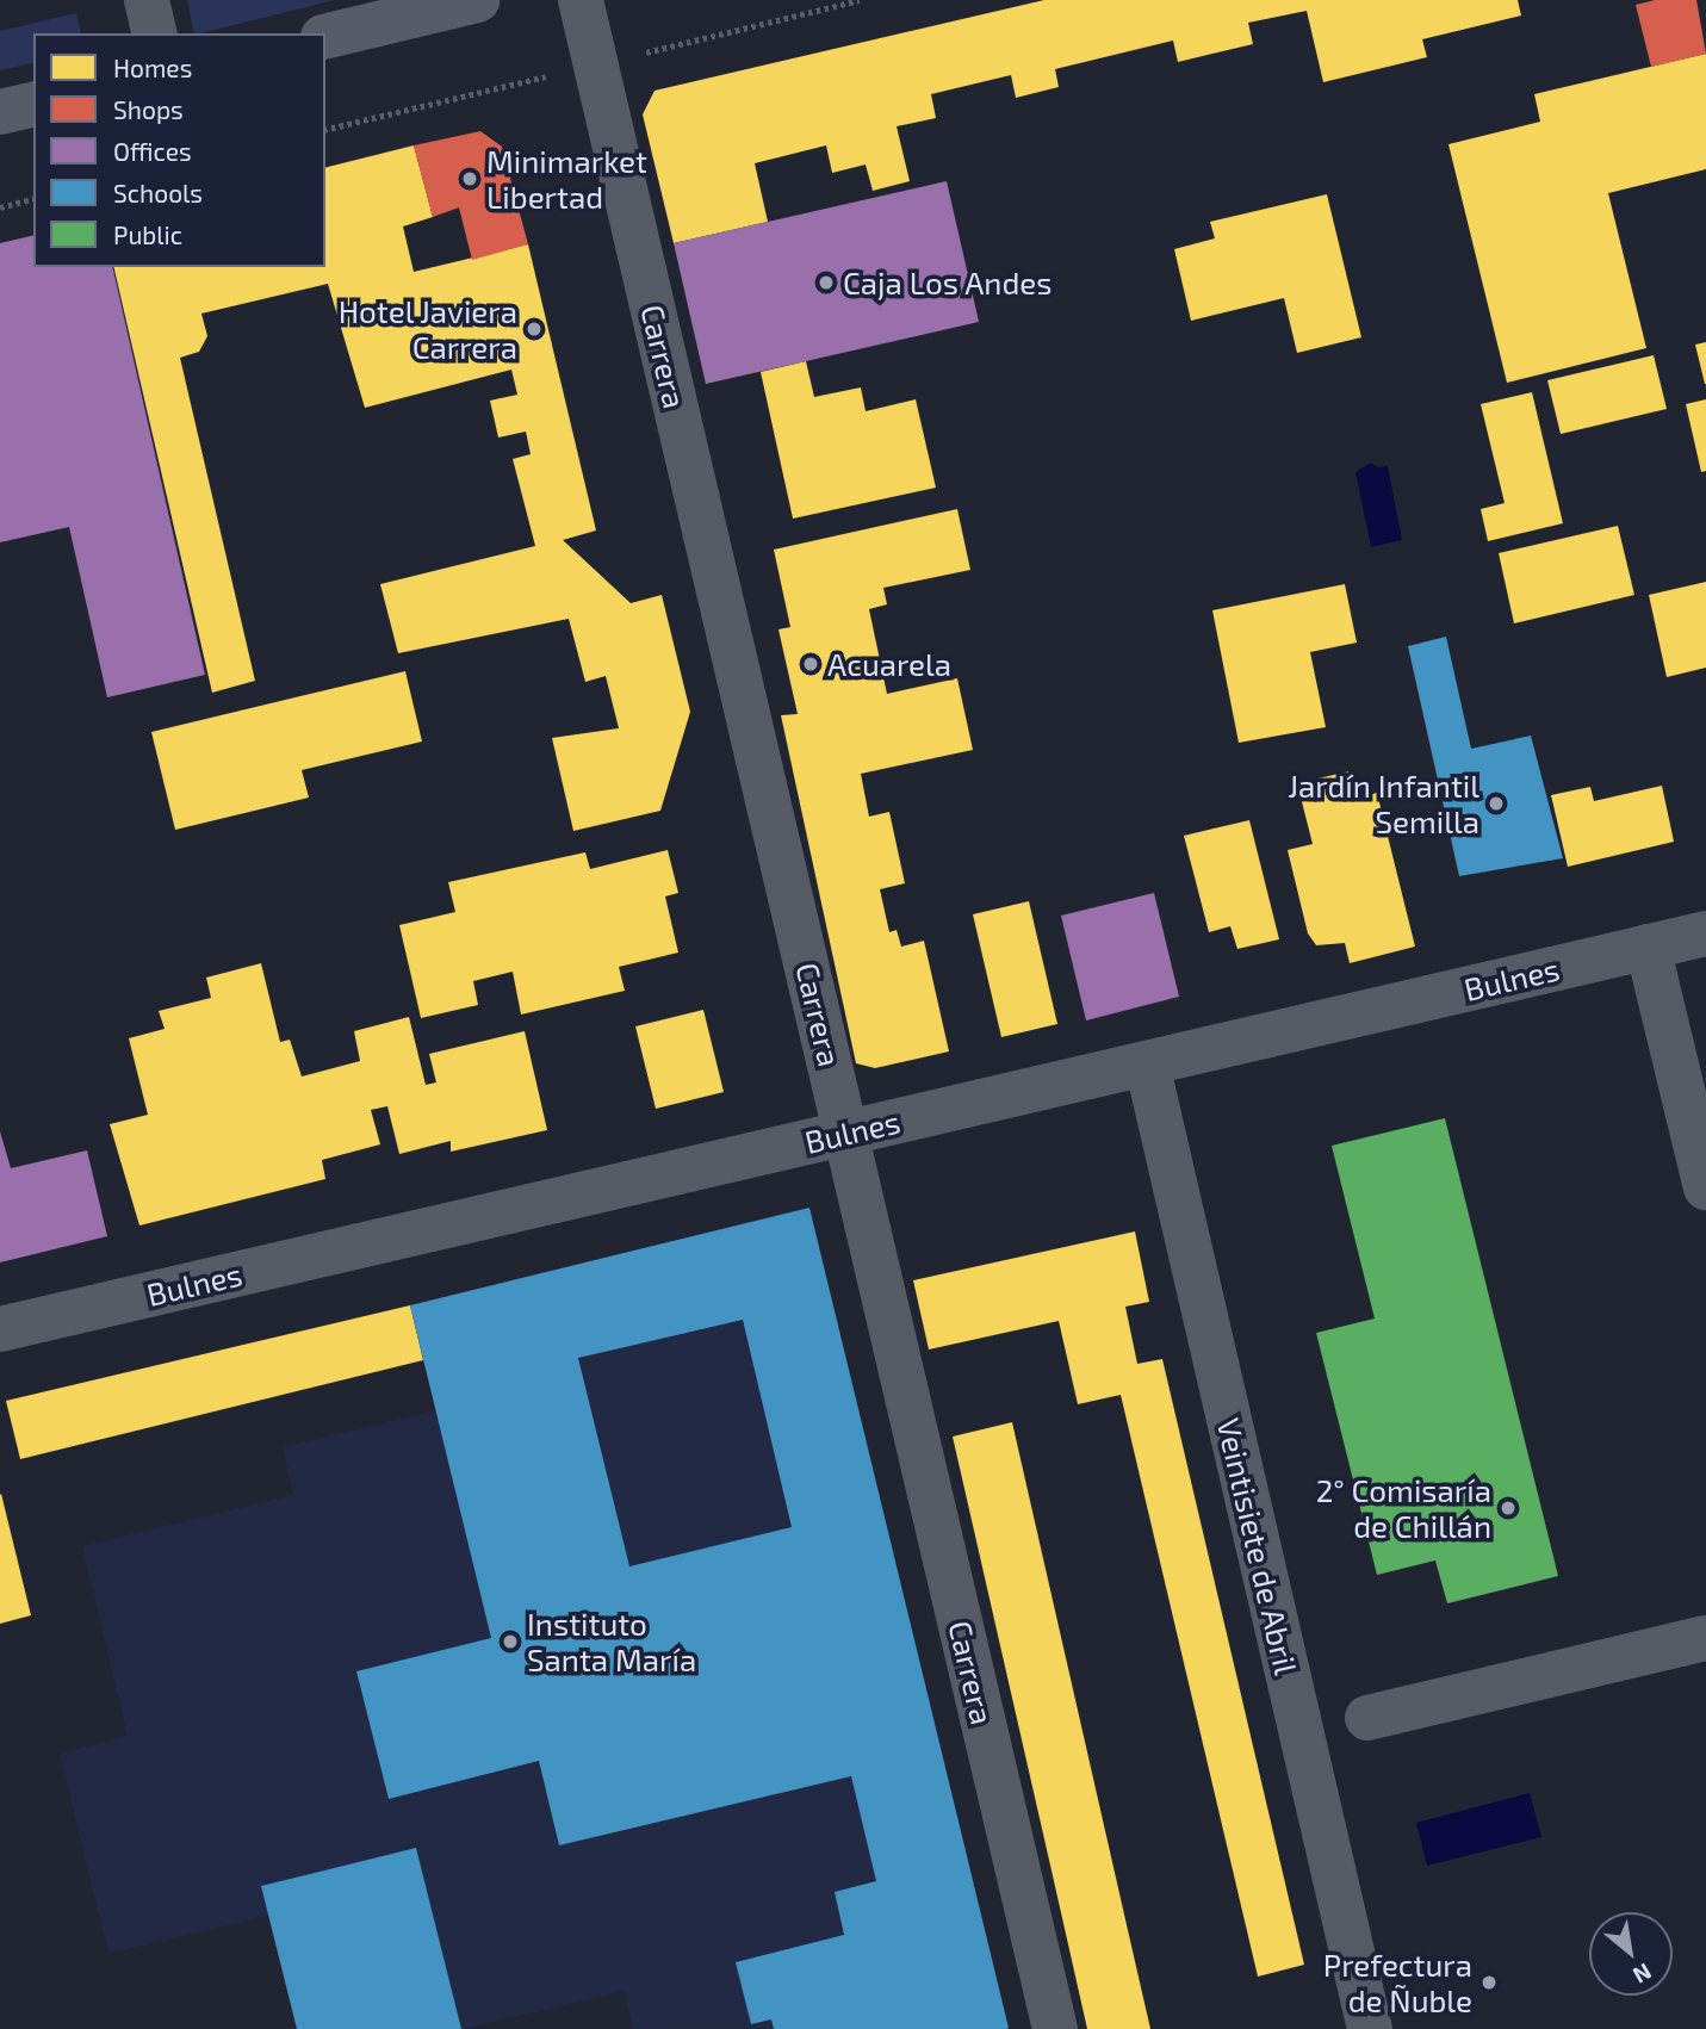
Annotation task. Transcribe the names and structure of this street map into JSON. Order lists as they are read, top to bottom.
{
  "streets": {
    "street": ["Carrera", "Bulnes", "Veintisiete de Abril"]
  },
  "crossings": [
    ["Carrera", "Bulnes"],
    ["Bulnes", "Veintisiete de Abril"]
  ],
  "places": [
    "Minimarket Libertad",
    "Caja Los Andes",
    "Hotel Javiera Carrera",
    "Acuarela",
    "Jardín Infantil Semilla",
    "2° Comisaría de Chillán",
    "Instituto Santa María",
    "Prefectura de Ñuble"
  ],
  "legend": [
    "Homes",
    "Shops",
    "Offices",
    "Schools",
    "Public"
  ],
  "north": "bottom right"
}
